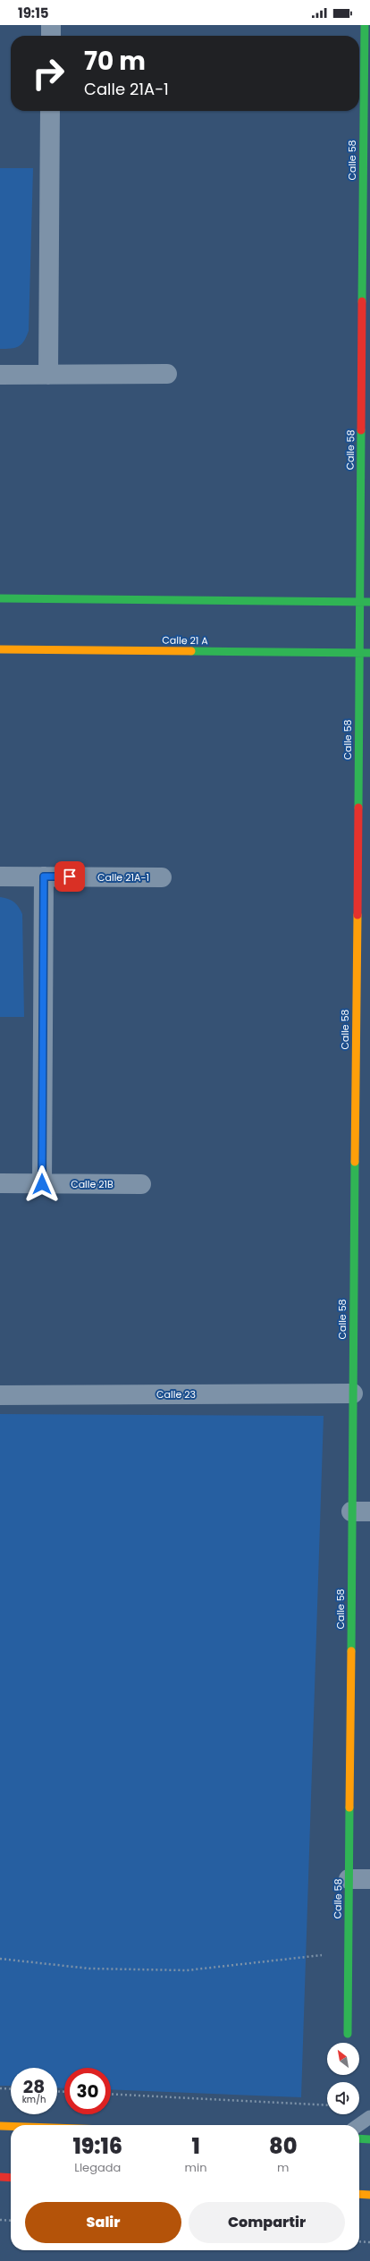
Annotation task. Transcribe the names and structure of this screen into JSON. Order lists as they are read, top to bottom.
{
  "streets": {
    "street": [
      "Calle 58",
      "Calle 21 A",
      "Calle 21A-1",
      "Calle 21B",
      "Calle 23"
    ]
  },
  "crossings": [
    ["Calle 58", "Calle 21 A"],
    ["Calle 58", "Calle 23"]
  ],
  "north": "top left",
  "page": {
    "status": "19:15",
    "turn": ["70 m", "Calle 21A-1"],
    "speed": "28 km/h",
    "limit": "30",
    "eta": [
      "19:16",
      "Llegada",
      "1",
      "min",
      "80",
      "m"
    ],
    "buttons": ["Salir", "Compartir"]
  }
}
